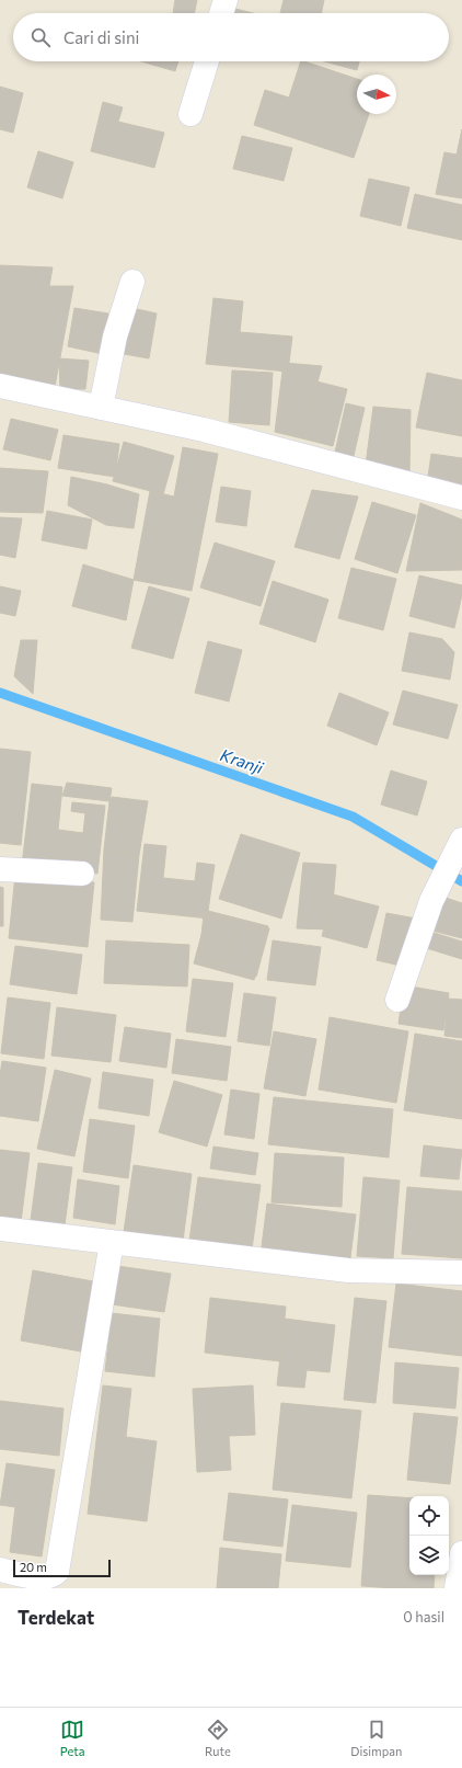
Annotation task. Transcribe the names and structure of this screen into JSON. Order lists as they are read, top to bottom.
{
  "water": ["Kranji"],
  "scale_bar": "20 m",
  "north": "right",
  "page": {
    "search": "Cari di sini",
    "scale": "20 m",
    "heading": ["Terdekat", "0 hasil"],
    "nav": ["Peta", "Rute", "Disimpan"]
  }
}
